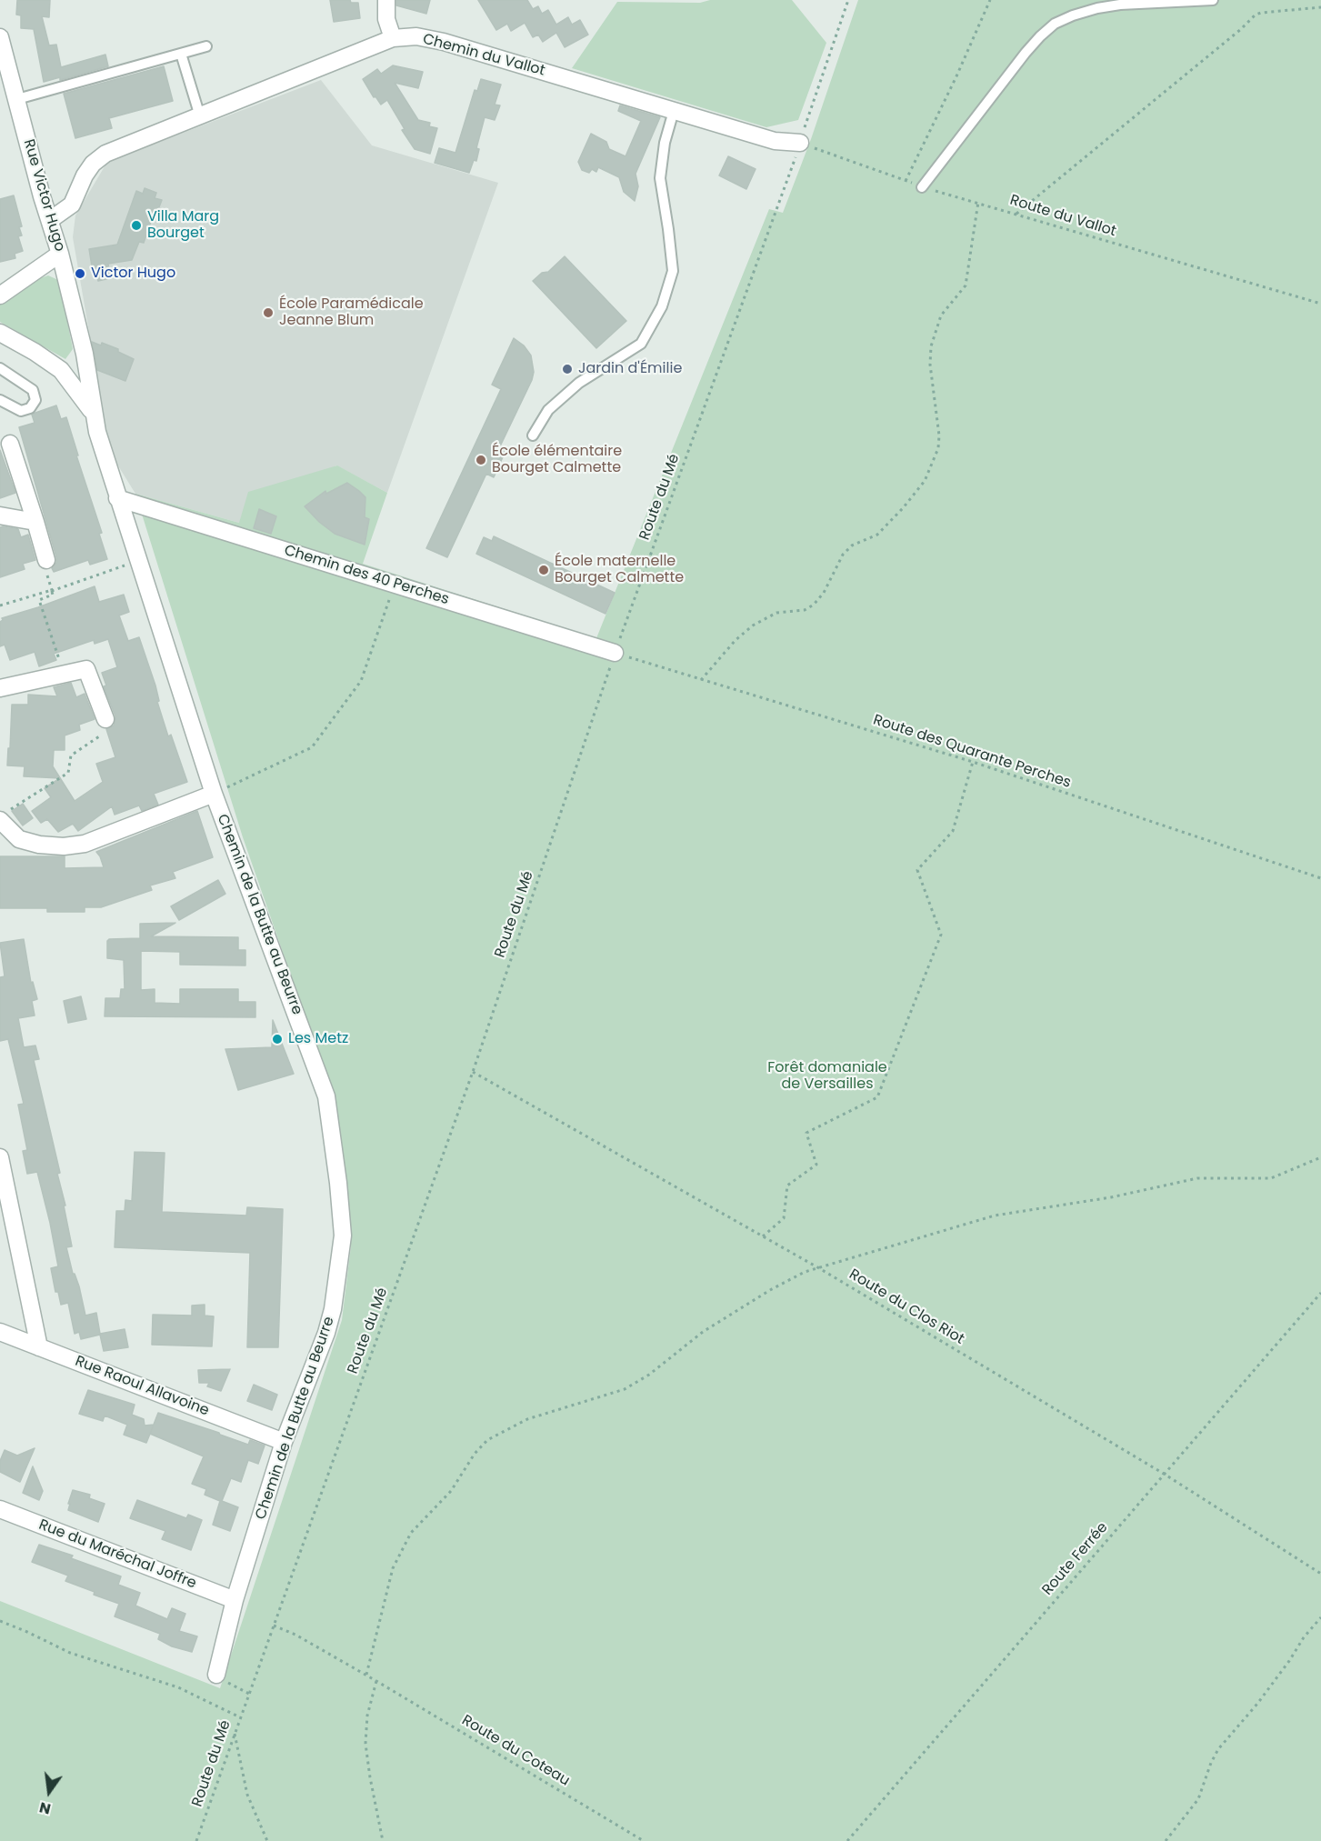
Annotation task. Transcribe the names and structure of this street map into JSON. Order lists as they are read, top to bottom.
{
  "streets": {
    "street": [
      "Chemin du Vallot",
      "Rue Victor Hugo",
      "Chemin des 40 Perches",
      "Chemin de la Butte au Beurre",
      "Rue Raoul Allavoine",
      "Rue du Maréchal Joffre"
    ],
    "path": [
      "Route du Vallot",
      "Route du Mé",
      "Route des Quarante Perches",
      "Route du Clos Riot",
      "Route Ferrée",
      "Route du Coteau"
    ]
  },
  "crossings": [
    ["Chemin du Vallot", "Rue Victor Hugo"],
    ["Chemin du Vallot", "Route du Vallot"],
    ["Chemin du Vallot", "Route du Mé"],
    ["Rue Victor Hugo", "Chemin de la Butte au Beurre"],
    ["Route du Vallot", "Route du Mé"],
    ["Route du Mé", "Chemin des 40 Perches"],
    ["Route du Mé", "Route des Quarante Perches"],
    ["Route du Mé", "Route du Clos Riot"],
    ["Route du Mé", "Route du Coteau"],
    ["Chemin des 40 Perches", "Route des Quarante Perches"],
    ["Chemin des 40 Perches", "Chemin de la Butte au Beurre"],
    ["Chemin de la Butte au Beurre", "Rue Raoul Allavoine"],
    ["Chemin de la Butte au Beurre", "Rue du Maréchal Joffre"],
    ["Route du Clos Riot", "Route Ferrée"]
  ],
  "parks": ["Forêt domaniale de Versailles"],
  "places": [
    "Villa Marg Bourget",
    "Victor Hugo",
    "École Paramédicale Jeanne Blum",
    "Jardin d'Émilie",
    "École élémentaire Bourget Calmette",
    "École maternelle Bourget Calmette",
    "Les Metz"
  ],
  "north": "bottom"
}
